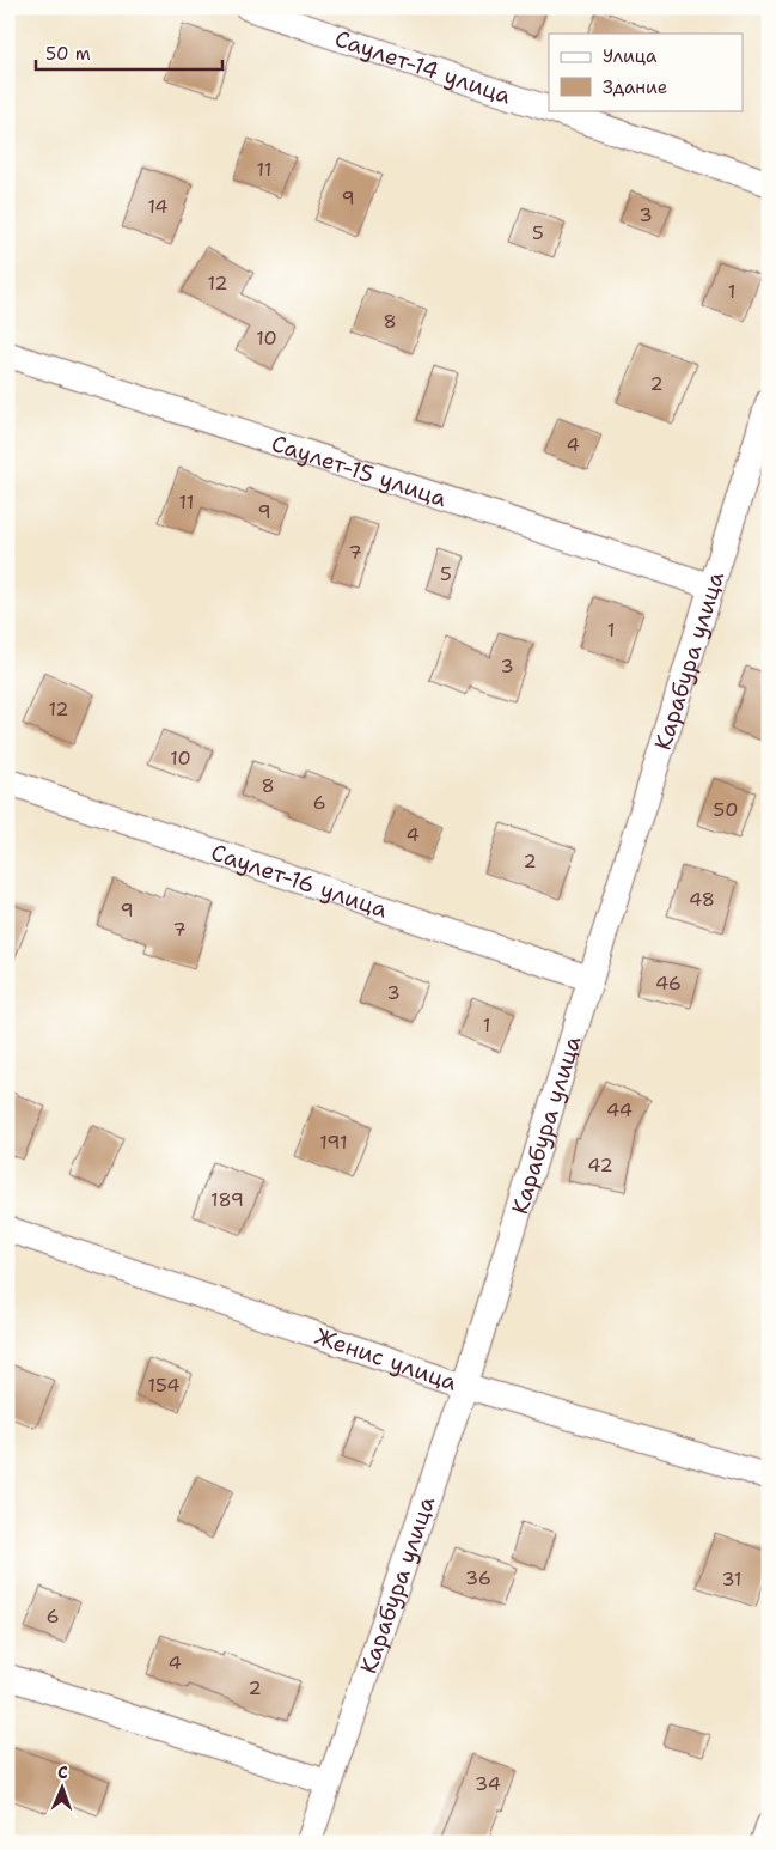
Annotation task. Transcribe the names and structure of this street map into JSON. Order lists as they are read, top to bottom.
{
  "streets": {
    "street": [
      "Саулет-14 улица",
      "Саулет-15 улица",
      "Карабура улица",
      "Саулет-16 улица",
      "Женис улица"
    ]
  },
  "crossings": [
    ["Саулет-15 улица", "Карабура улица"],
    ["Карабура улица", "Саулет-16 улица"],
    ["Карабура улица", "Женис улица"]
  ],
  "house_numbers": [
    "11",
    "9",
    "14",
    "3",
    "5",
    "12",
    "1",
    "8",
    "10",
    "2",
    "4",
    "11",
    "9",
    "7",
    "5",
    "1",
    "3",
    "12",
    "10",
    "8",
    "6",
    "50",
    "4",
    "2",
    "48",
    "9",
    "7",
    "46",
    "3",
    "1",
    "44",
    "191",
    "42",
    "189",
    "154",
    "36",
    "31",
    "6",
    "4",
    "2",
    "34"
  ],
  "legend": ["Улица", "Здание"],
  "scale_bar": "50 m",
  "north": "top"
}
